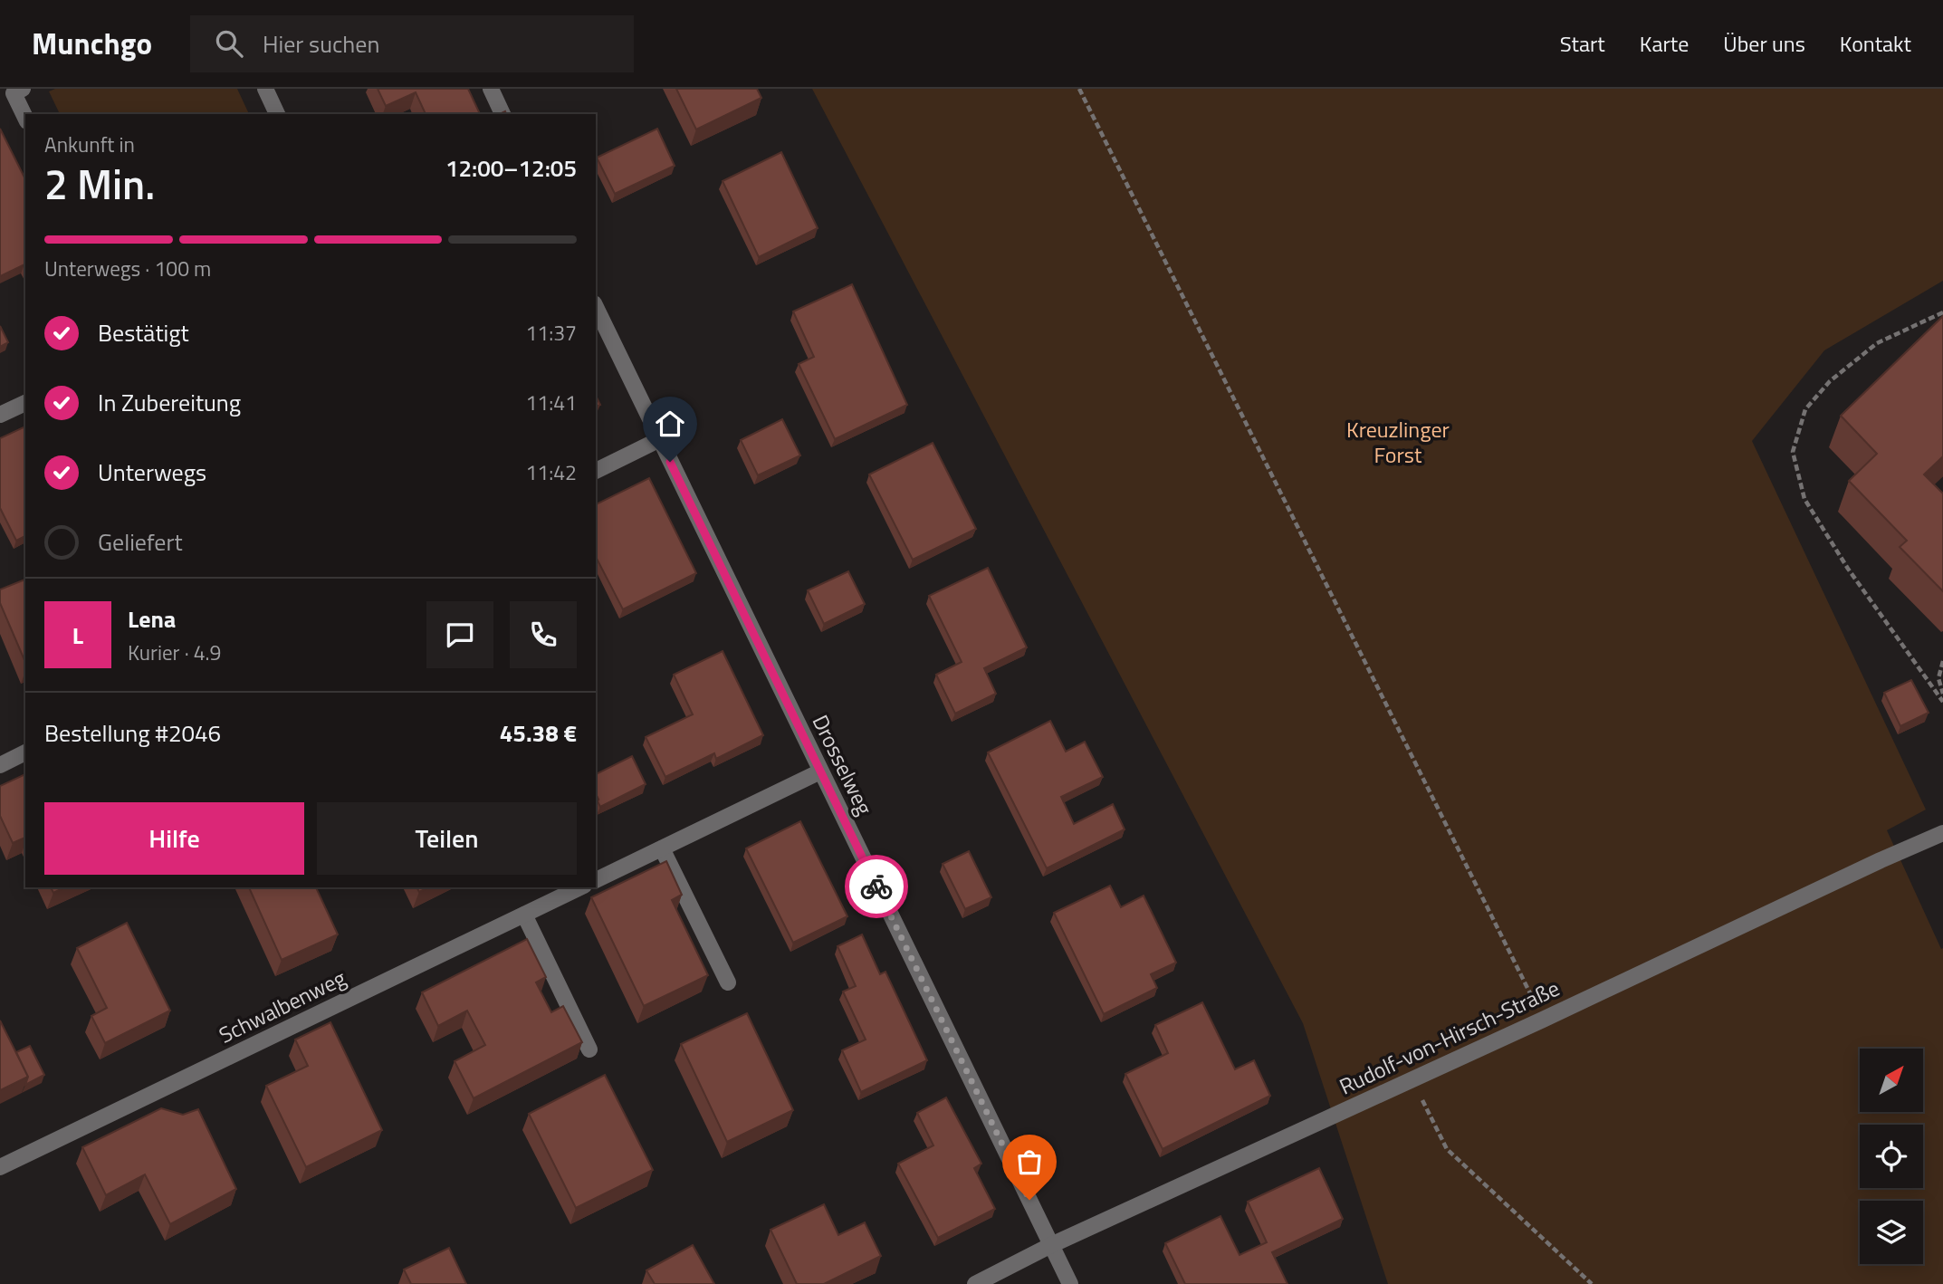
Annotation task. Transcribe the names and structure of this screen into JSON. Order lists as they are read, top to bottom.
{
  "streets": {
    "street": ["Drosselweg", "Schwalbenweg", "Rudolf-von-Hirsch-Straße"]
  },
  "crossings": [
    ["Drosselweg", "Rudolf-von-Hirsch-Straße"]
  ],
  "parks": ["Kreuzlinger Forst"],
  "north": "top right",
  "page": {
    "header": "Munchgo",
    "search": "Hier suchen",
    "nav": [
      "Start",
      "Karte",
      "Über uns",
      "Kontakt"
    ],
    "heading": ["2 Min.", "Ankunft in", "12:00–12:05"],
    "panel": [
      "Lena",
      "Kurier · 4.9",
      "Bestellung #2046",
      "45.38 €"
    ],
    "bar": "Unterwegs · 100 m",
    "list": [
      ["Bestätigt", "11:37"],
      ["In Zubereitung", "11:41"],
      ["Unterwegs", "11:42"],
      "Geliefert"
    ],
    "round": "L",
    "buttons": ["Hilfe", "Teilen"]
  }
}
